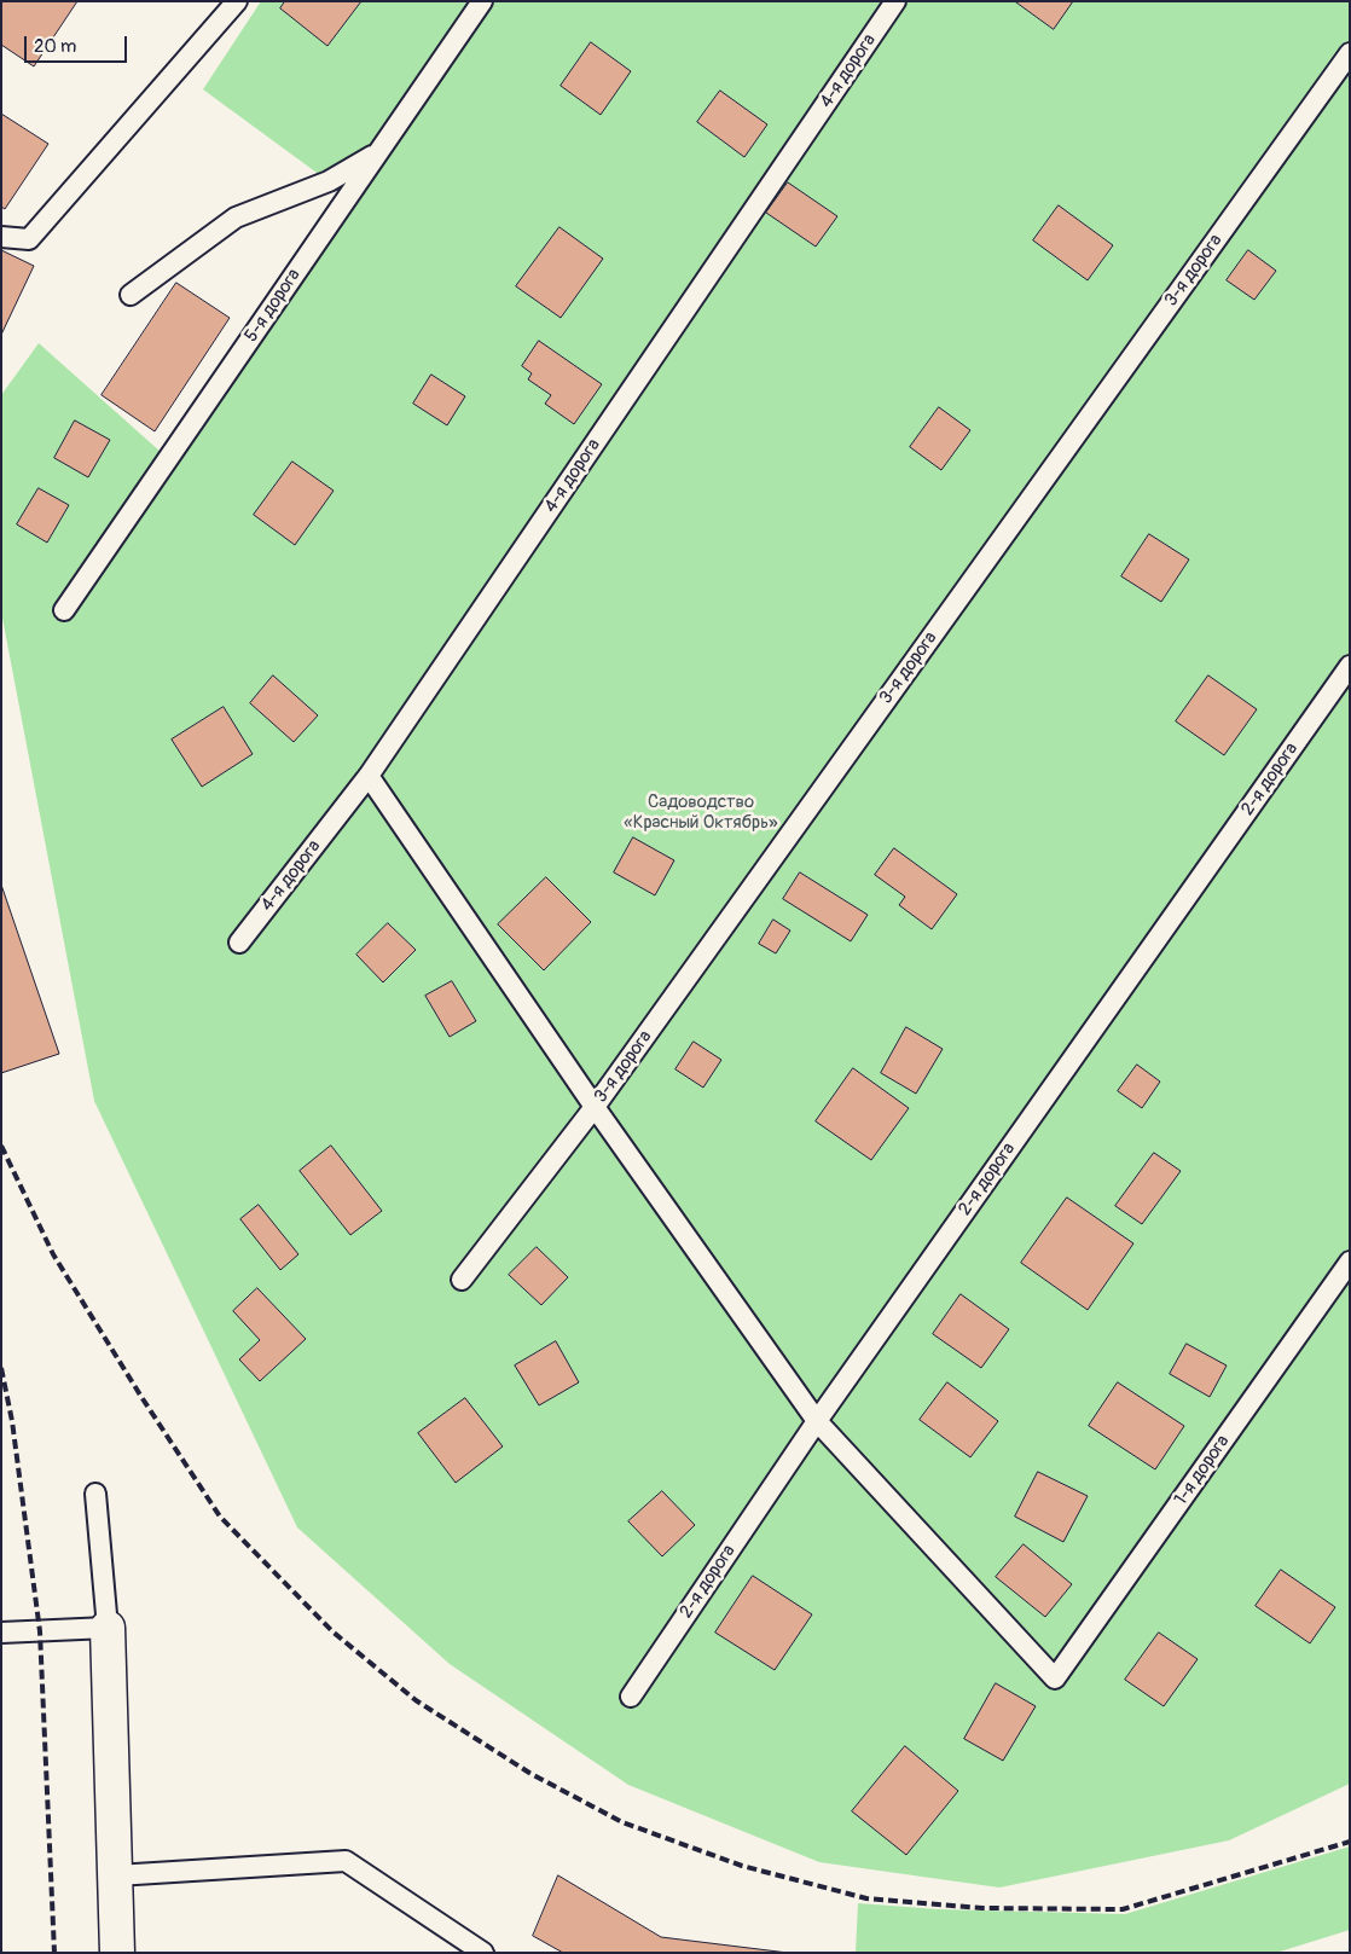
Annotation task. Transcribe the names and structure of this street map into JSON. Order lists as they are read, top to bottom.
{
  "streets": {
    "lane": [
      "4-я дорога",
      "3-я дорога",
      "5-я дорога",
      "2-я дорога",
      "1-я дорога"
    ]
  },
  "crossings": [
    ["2-я дорога", "1-я дорога"]
  ],
  "parks": ["Садоводство «Красный Октябрь»"],
  "scale_bar": "20 m"
}
